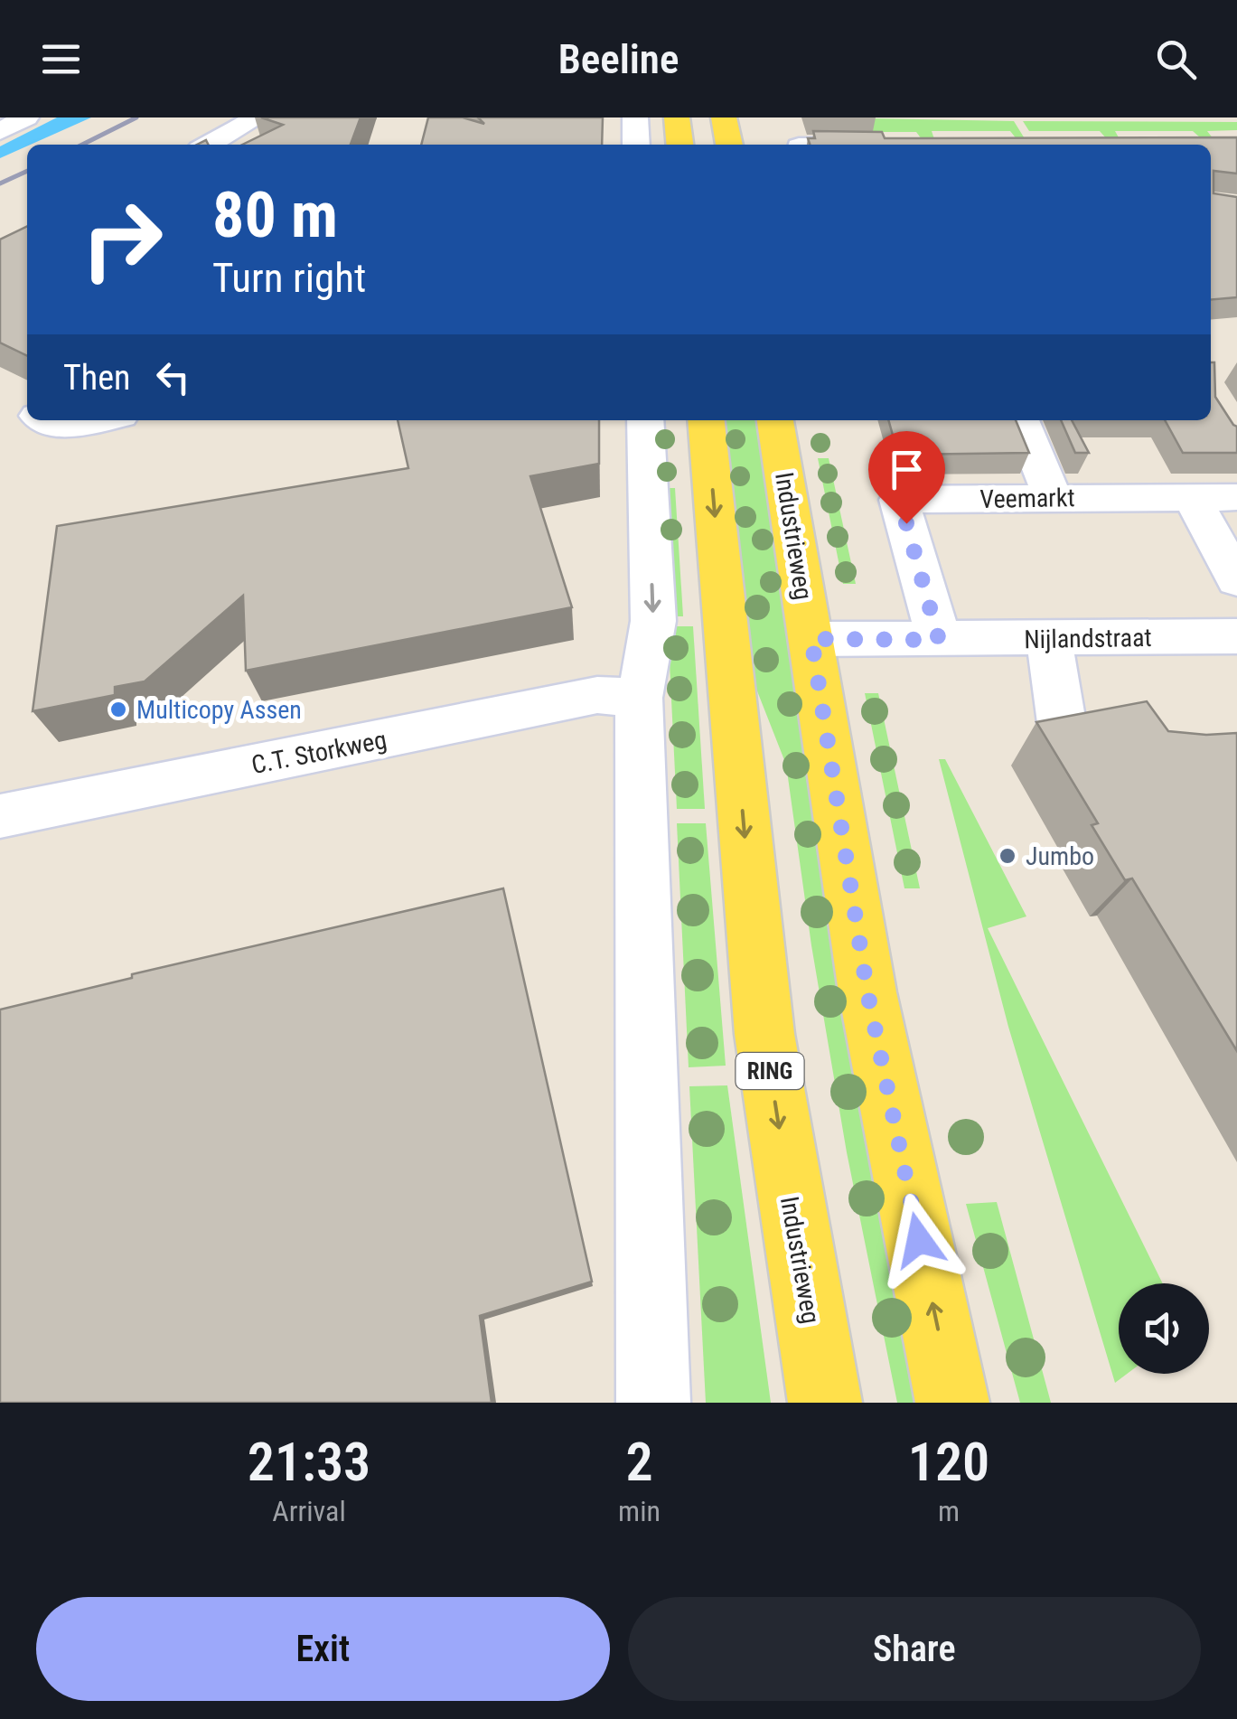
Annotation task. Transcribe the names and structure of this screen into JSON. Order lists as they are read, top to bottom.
{
  "streets": {
    "main road": ["Industrieweg", "RING"],
    "street": ["Veemarkt", "Nijlandstraat", "C.T. Storkweg"]
  },
  "crossings": [
    ["Veemarkt", "Nijlandstraat"],
    ["Industrieweg", "Nijlandstraat"]
  ],
  "places": ["Multicopy Assen", "Jumbo"],
  "page": {
    "header": "Beeline",
    "turn": ["80 m", "Turn right"],
    "then": "Then",
    "eta": [
      "21:33",
      "Arrival",
      "2",
      "min",
      "120",
      "m"
    ],
    "buttons": ["Exit", "Share"]
  }
}
